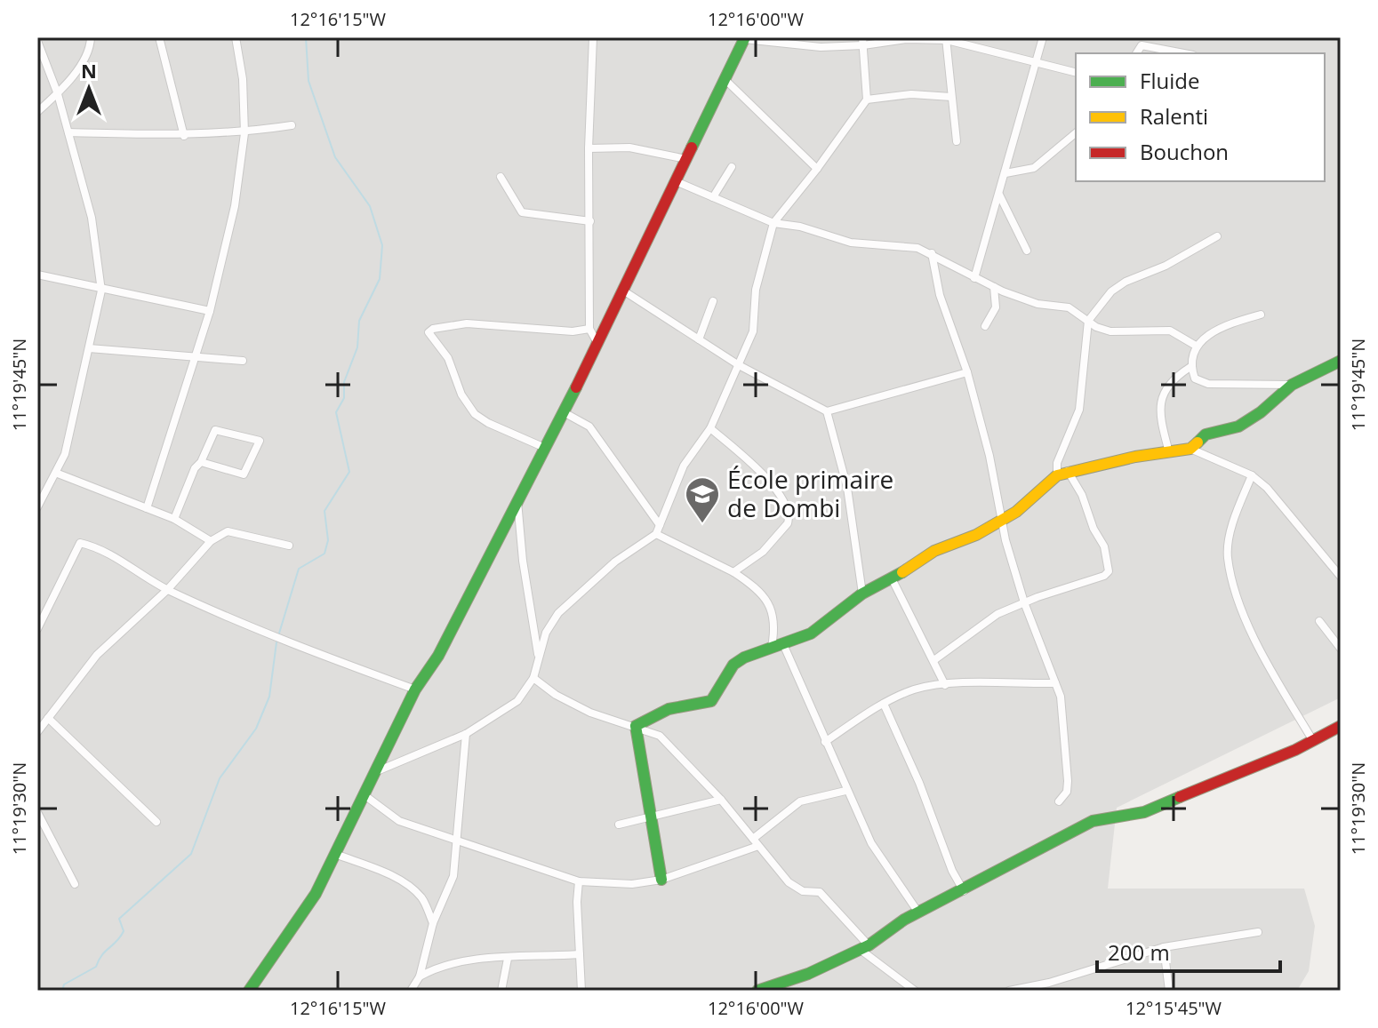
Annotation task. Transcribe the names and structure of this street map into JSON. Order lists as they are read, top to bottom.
{
  "places": {
    "school or university": ["École primaire de Dombi"]
  },
  "legend": ["Fluide", "Ralenti", "Bouchon"],
  "scale_bar": "200 m",
  "north": "top",
  "coordinates": [
    "12°16'15\"W",
    "12°16'00\"W",
    "11°19'45\"N",
    "11°19'30\"N",
    "12°15'45\"W"
  ]
}
